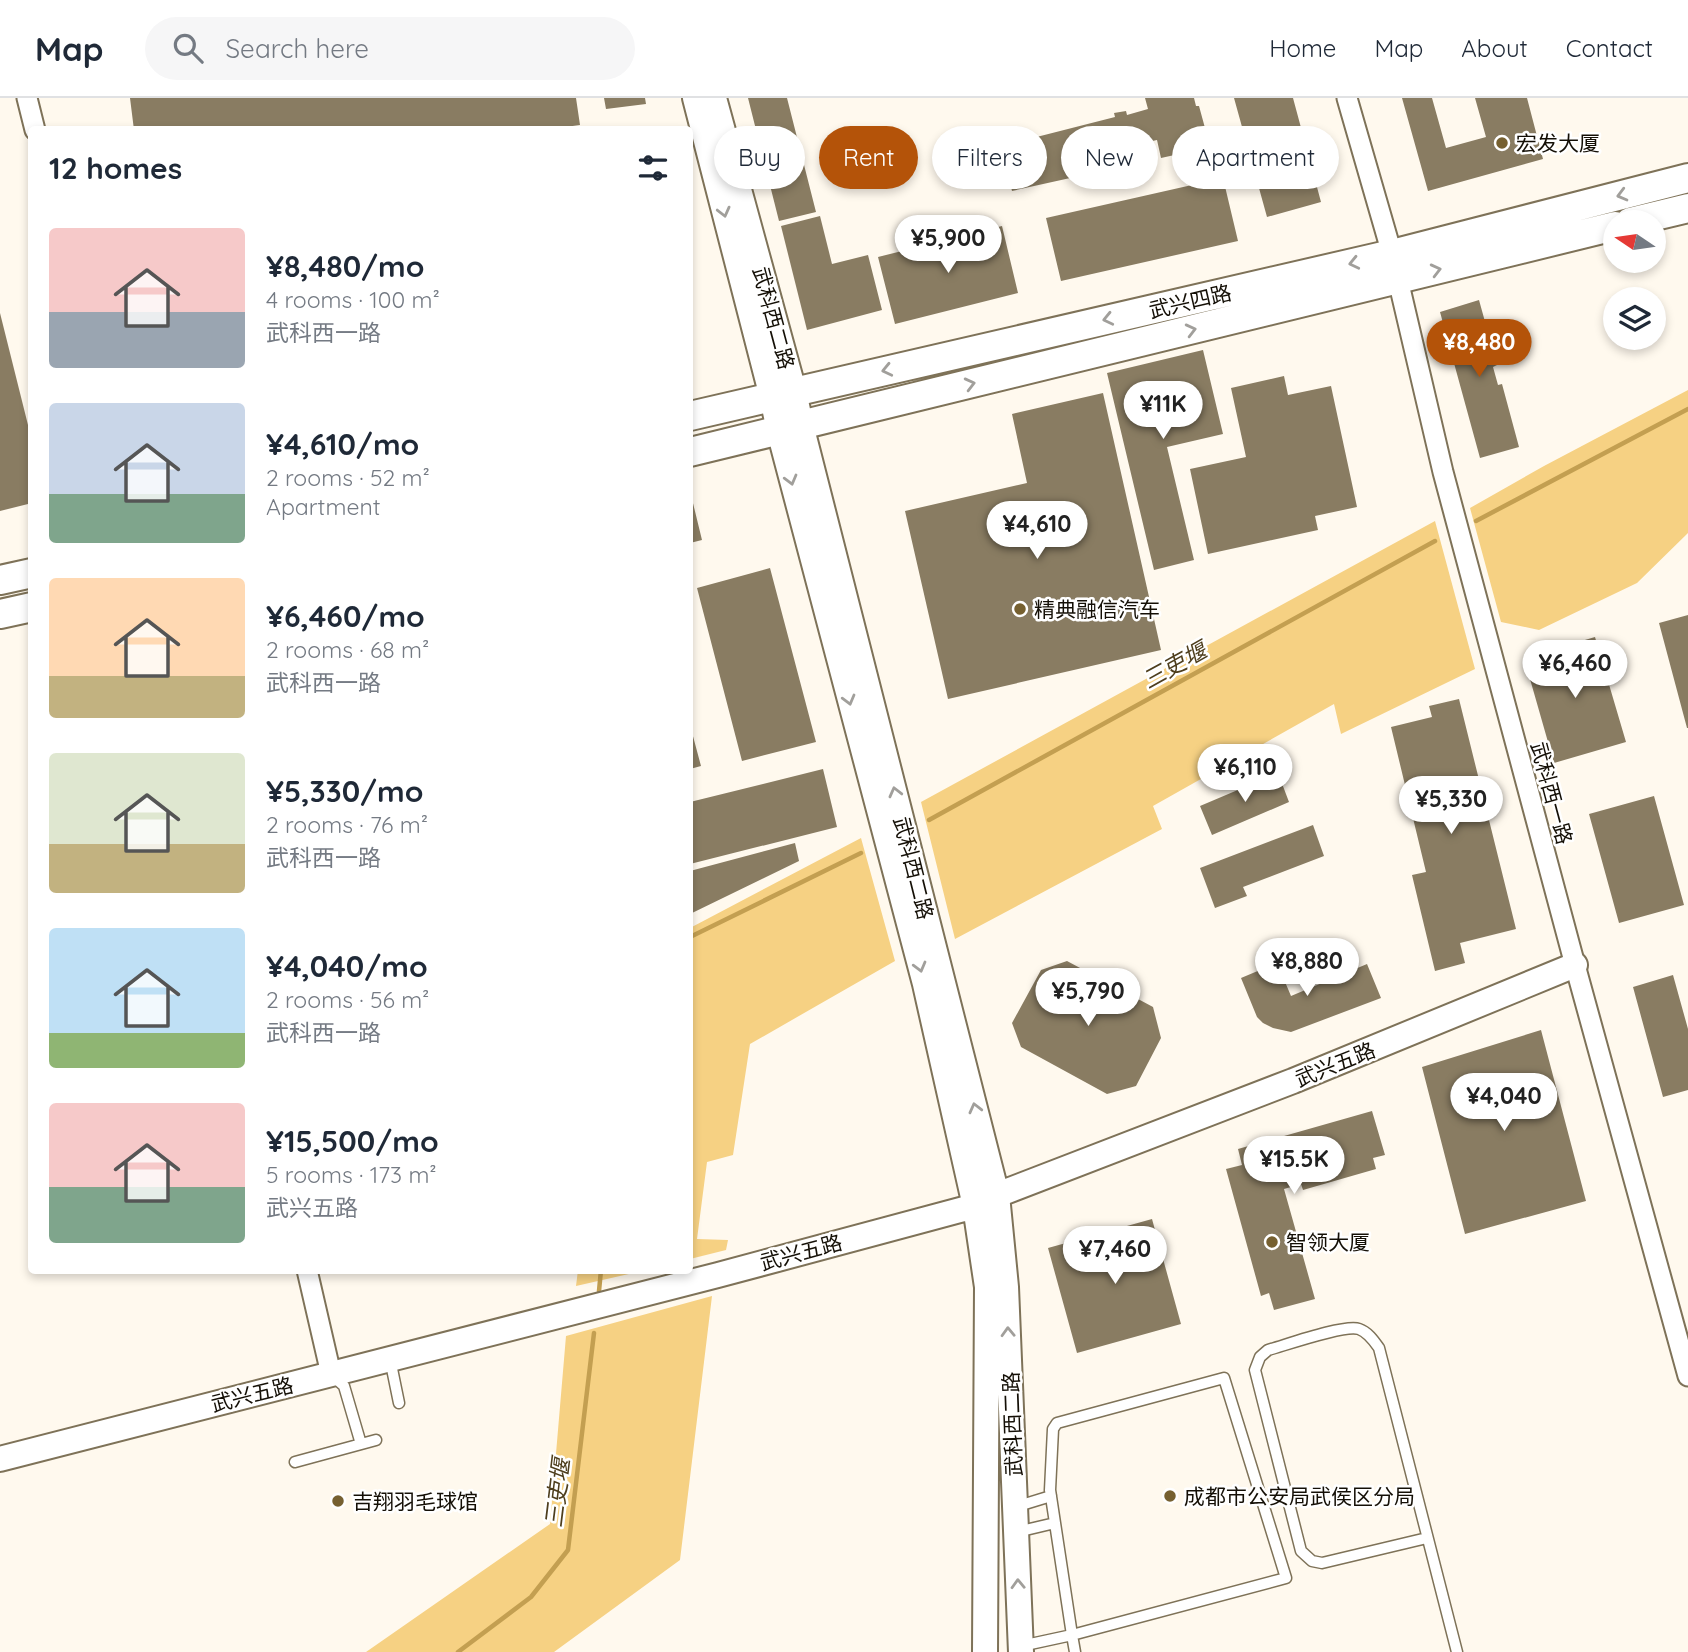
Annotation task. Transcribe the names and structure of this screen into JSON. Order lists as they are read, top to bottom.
{
  "streets": {
    "main road": ["武兴四路"],
    "street": ["武科西二路", "武科西一路", "武兴五路"]
  },
  "crossings": [
    ["武兴四路", "武科西二路"],
    ["武兴四路", "武科西一路"],
    ["武科西二路", "武兴五路"],
    ["武科西一路", "武兴五路"]
  ],
  "water": ["三吏堰"],
  "places": [
    "宏发大厦",
    "精典融信汽车",
    "智领大厦",
    "成都市公安局武侯区分局",
    "吉翔羽毛球馆"
  ],
  "north": "left",
  "page": {
    "header": "Map",
    "search": "Search here",
    "nav": [
      "Home",
      "Map",
      "About",
      "Contact"
    ],
    "chip": [
      "Buy",
      "Rent",
      "Filters",
      "New",
      "Apartment"
    ],
    "heading": "12 homes",
    "list": [
      {
        "name": "¥8,480/mo",
        "note": "4 rooms · 100 m² · 武科西一路"
      },
      {
        "name": "¥4,610/mo",
        "note": "2 rooms · 52 m² · Apartment"
      },
      {
        "name": "¥6,460/mo",
        "note": "2 rooms · 68 m² · 武科西一路"
      },
      {
        "name": "¥5,330/mo",
        "note": "2 rooms · 76 m² · 武科西一路"
      },
      {
        "name": "¥4,040/mo",
        "note": "2 rooms · 56 m² · 武科西一路"
      },
      {
        "name": "¥15,500/mo",
        "note": "5 rooms · 173 m² · 武兴五路"
      }
    ],
    "price": [
      "¥5,900",
      "¥8,480",
      "¥11K",
      "¥4,610",
      "¥6,460",
      "¥6,110",
      "¥5,330",
      "¥8,880",
      "¥5,790",
      "¥4,040",
      "¥15.5K",
      "¥7,460"
    ]
  }
}
